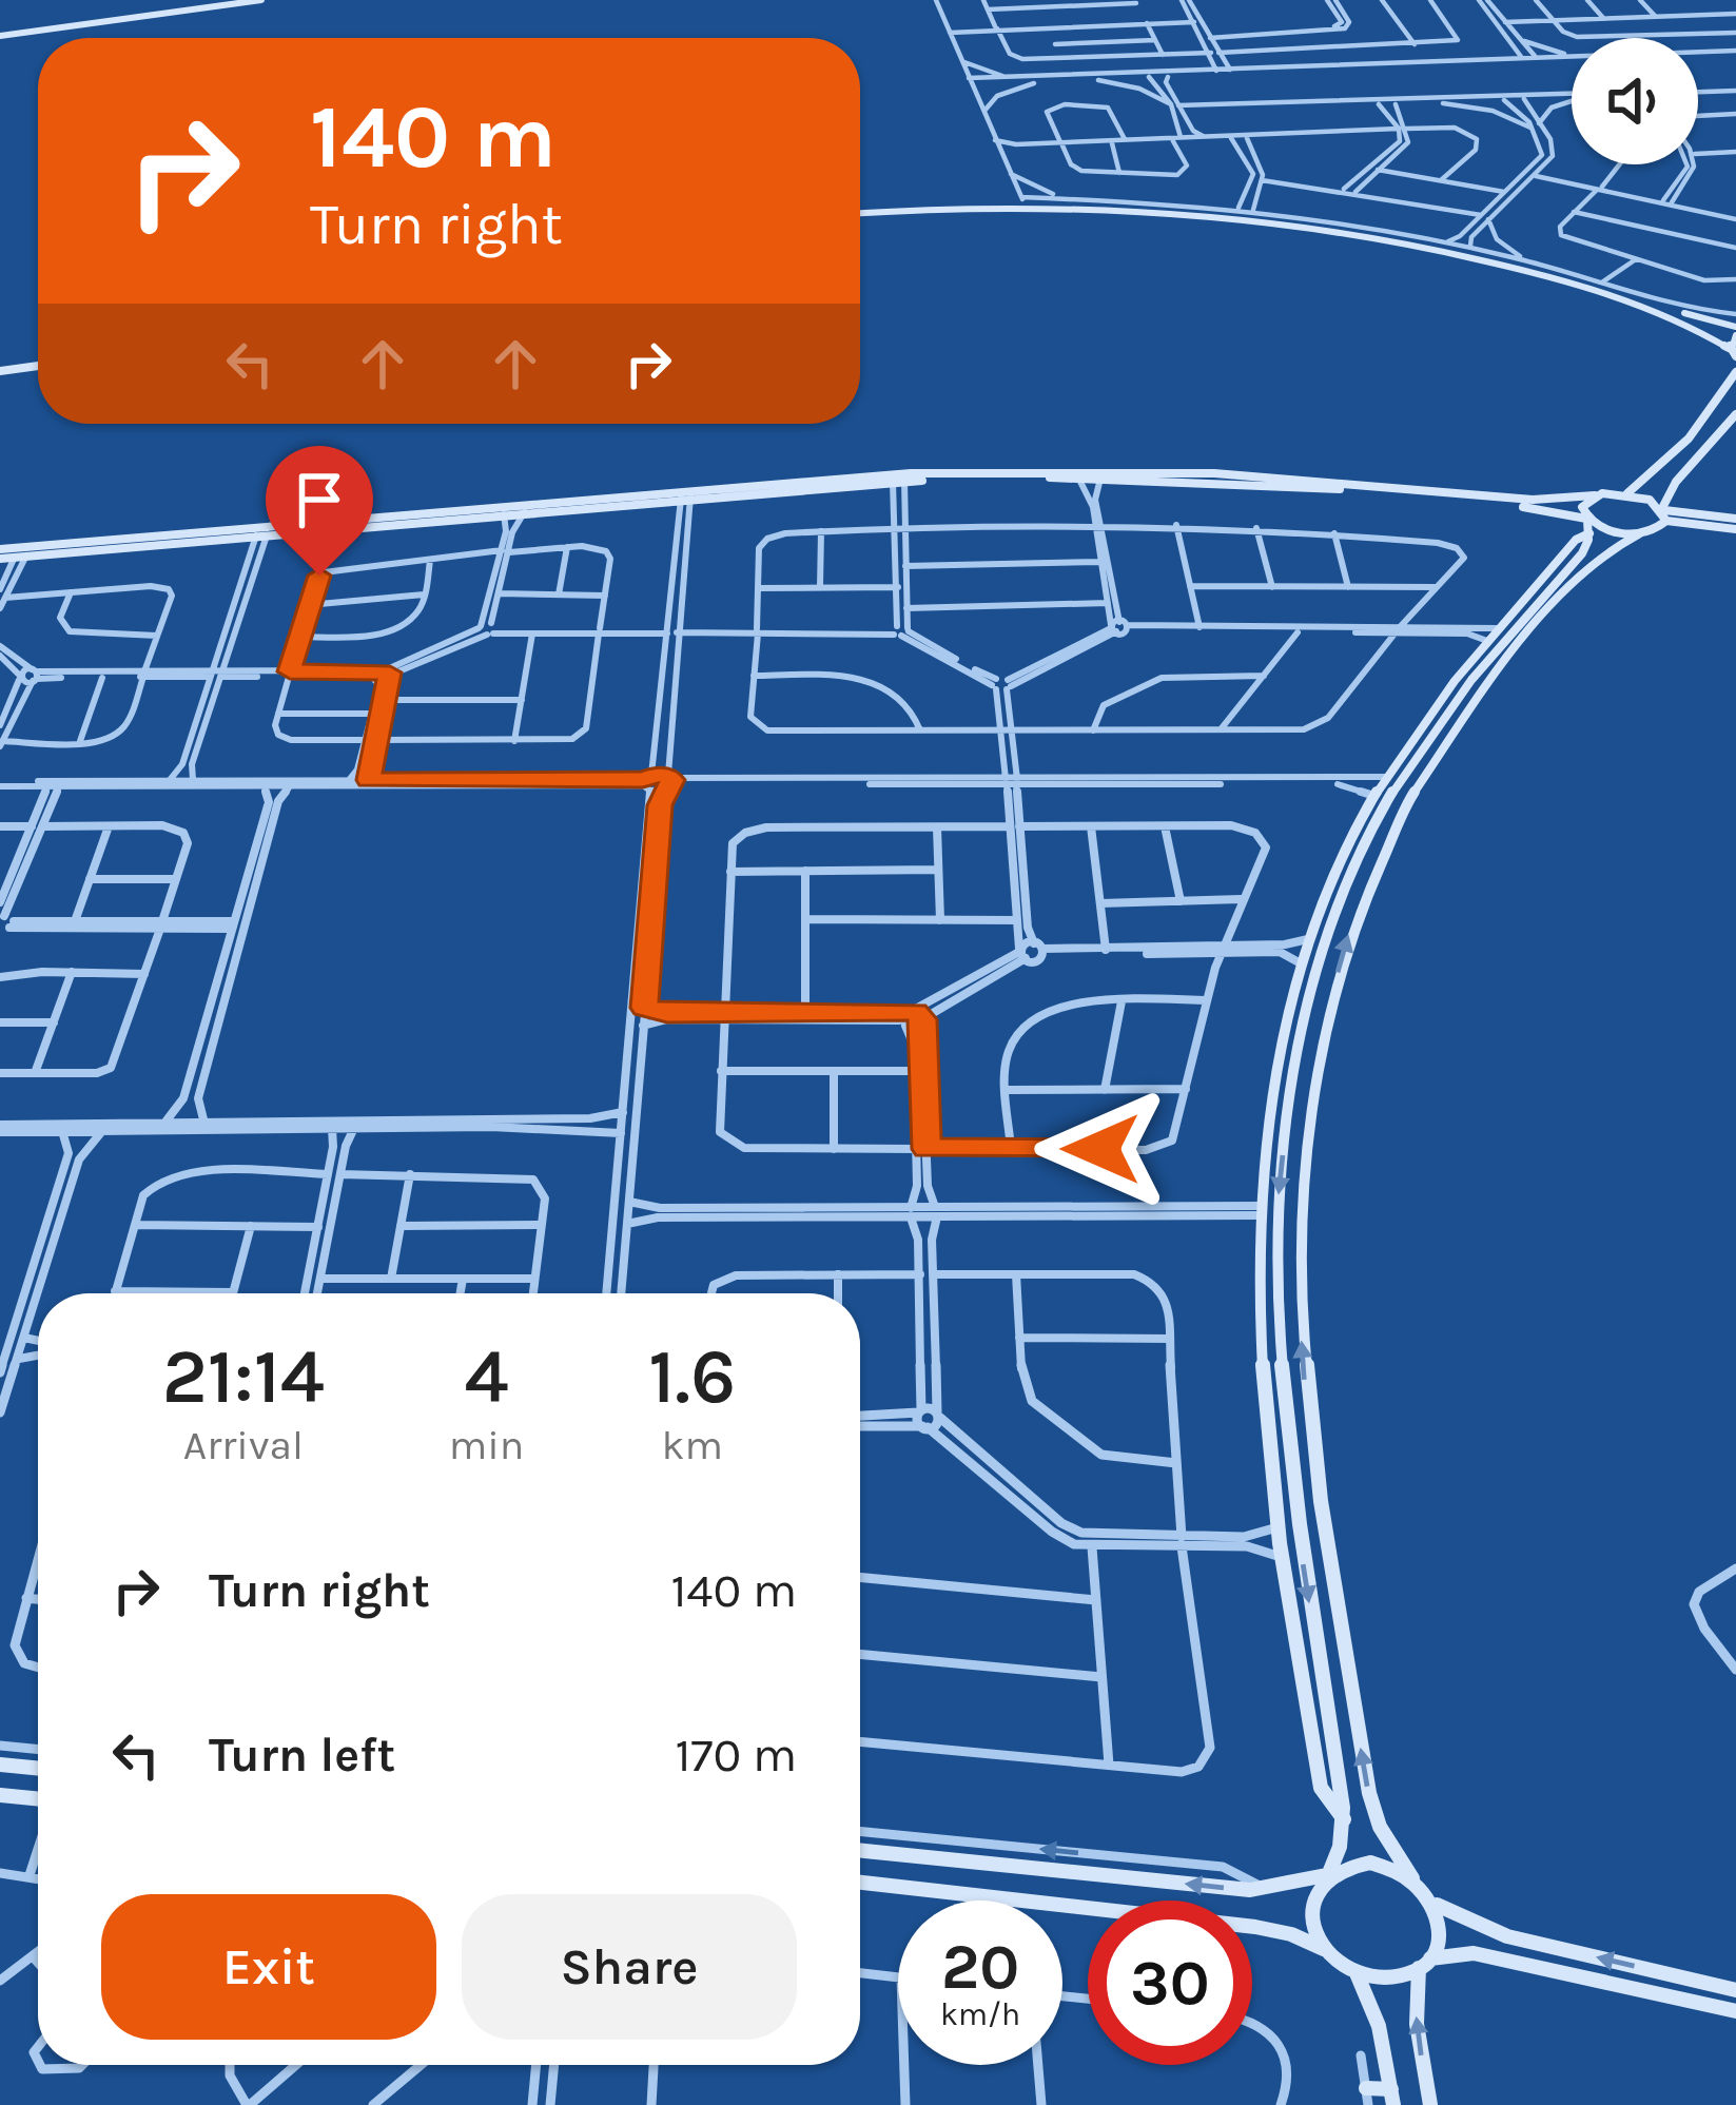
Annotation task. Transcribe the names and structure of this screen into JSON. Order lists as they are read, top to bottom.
{
  "page": {
    "turn": ["140 m", "Turn right"],
    "eta": [
      "21:14",
      "Arrival",
      "4",
      "min",
      "1.6",
      "km"
    ],
    "list": [
      {
        "name": "Turn right",
        "value": "140 m"
      },
      {
        "name": "Turn left",
        "value": "170 m"
      }
    ],
    "buttons": ["Exit", "Share"],
    "speed": "20 km/h",
    "limit": "30"
  }
}
